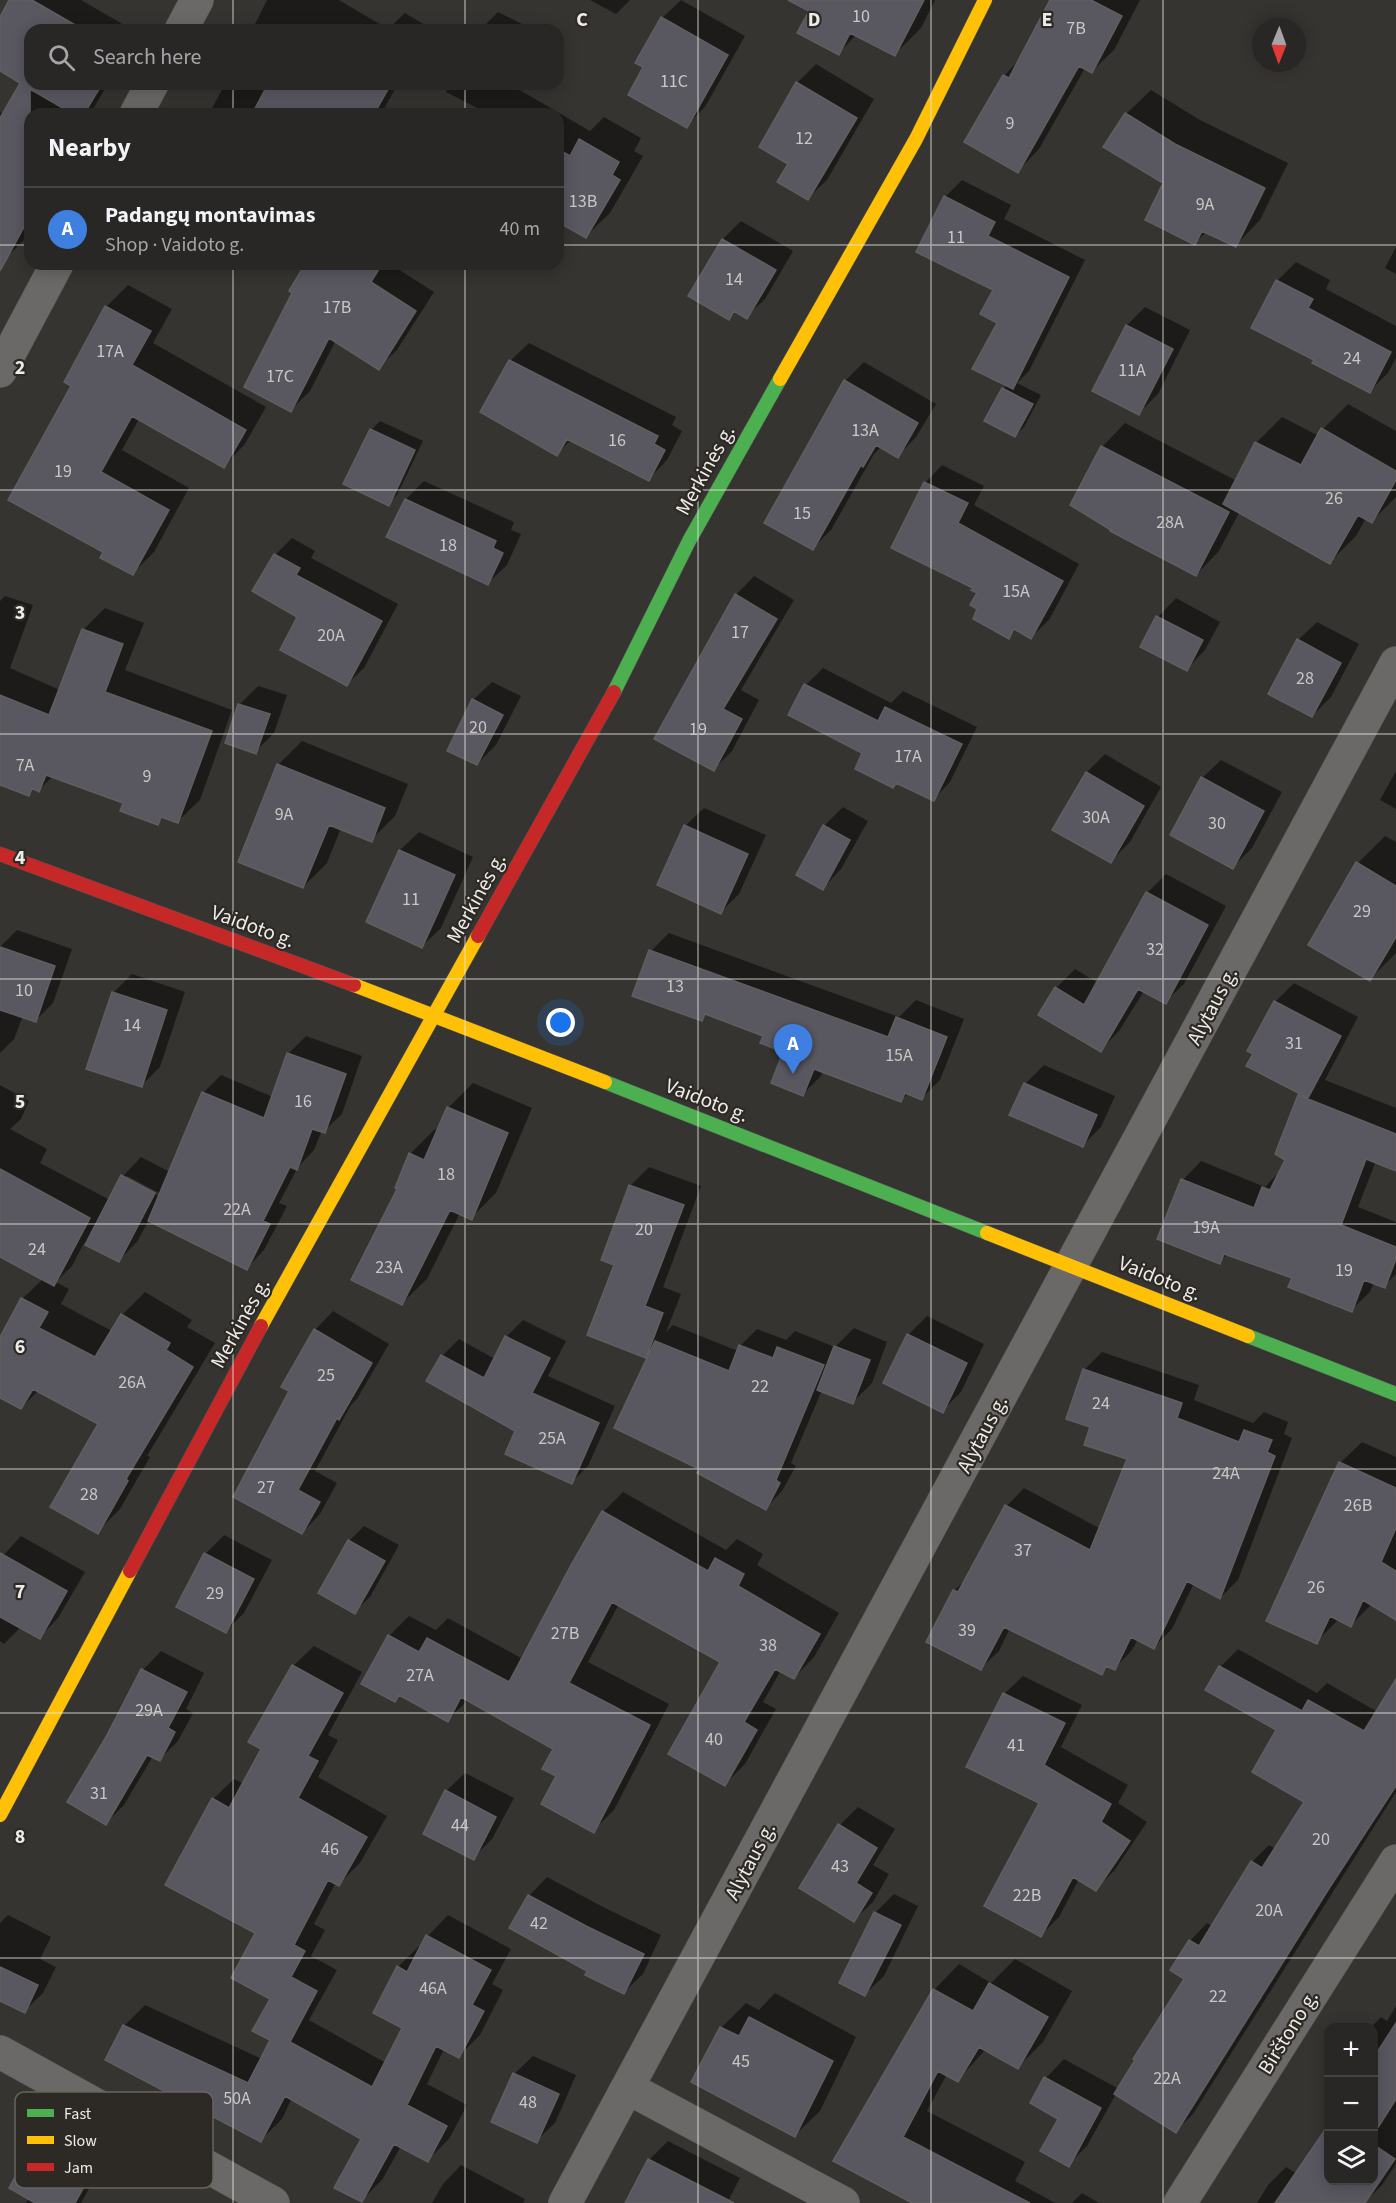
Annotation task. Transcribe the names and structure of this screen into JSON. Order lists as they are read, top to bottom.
{
  "streets": {
    "street": [
      "Merkinės g.",
      "Vaidoto g.",
      "Alytaus g.",
      "Birštono g."
    ]
  },
  "crossings": [
    ["Merkinės g.", "Vaidoto g."],
    ["Vaidoto g.", "Alytaus g."]
  ],
  "house_numbers": [
    "10",
    "7B",
    "11C",
    "9",
    "12",
    "13B",
    "9A",
    "11",
    "14",
    "17B",
    "17A",
    "24",
    "11A",
    "17C",
    "13A",
    "16",
    "19",
    "26",
    "15",
    "28A",
    "18",
    "15A",
    "17",
    "20A",
    "28",
    "20",
    "19",
    "17A",
    "7A",
    "9",
    "9A",
    "30A",
    "30",
    "11",
    "29",
    "32",
    "13",
    "10",
    "14",
    "31",
    "15A",
    "16",
    "18",
    "22A",
    "19A",
    "20",
    "24",
    "23A",
    "19",
    "25",
    "26A",
    "22",
    "24",
    "25A",
    "24A",
    "27",
    "28",
    "26B",
    "37",
    "26",
    "29",
    "39",
    "27B",
    "38",
    "27A",
    "29A",
    "40",
    "41",
    "31",
    "44",
    "20",
    "46",
    "43",
    "22B",
    "20A",
    "42",
    "46A",
    "22",
    "45",
    "22A",
    "50A",
    "48"
  ],
  "legend": ["Fast", "Slow", "Jam"],
  "north": "bottom",
  "page": {
    "search": "Search here",
    "heading": "Nearby",
    "list": [
      {
        "mark": "A",
        "name": "Padangų montavimas",
        "note": "Shop · Vaidoto g.",
        "value": "40 m"
      }
    ],
    "pins": "A",
    "map_buttons": ["+", "−"]
  },
  "grid": {
    "columns": ["C", "D", "E"],
    "rows": [
      "2",
      "3",
      "4",
      "5",
      "6",
      "7",
      "8"
    ]
  }
}
